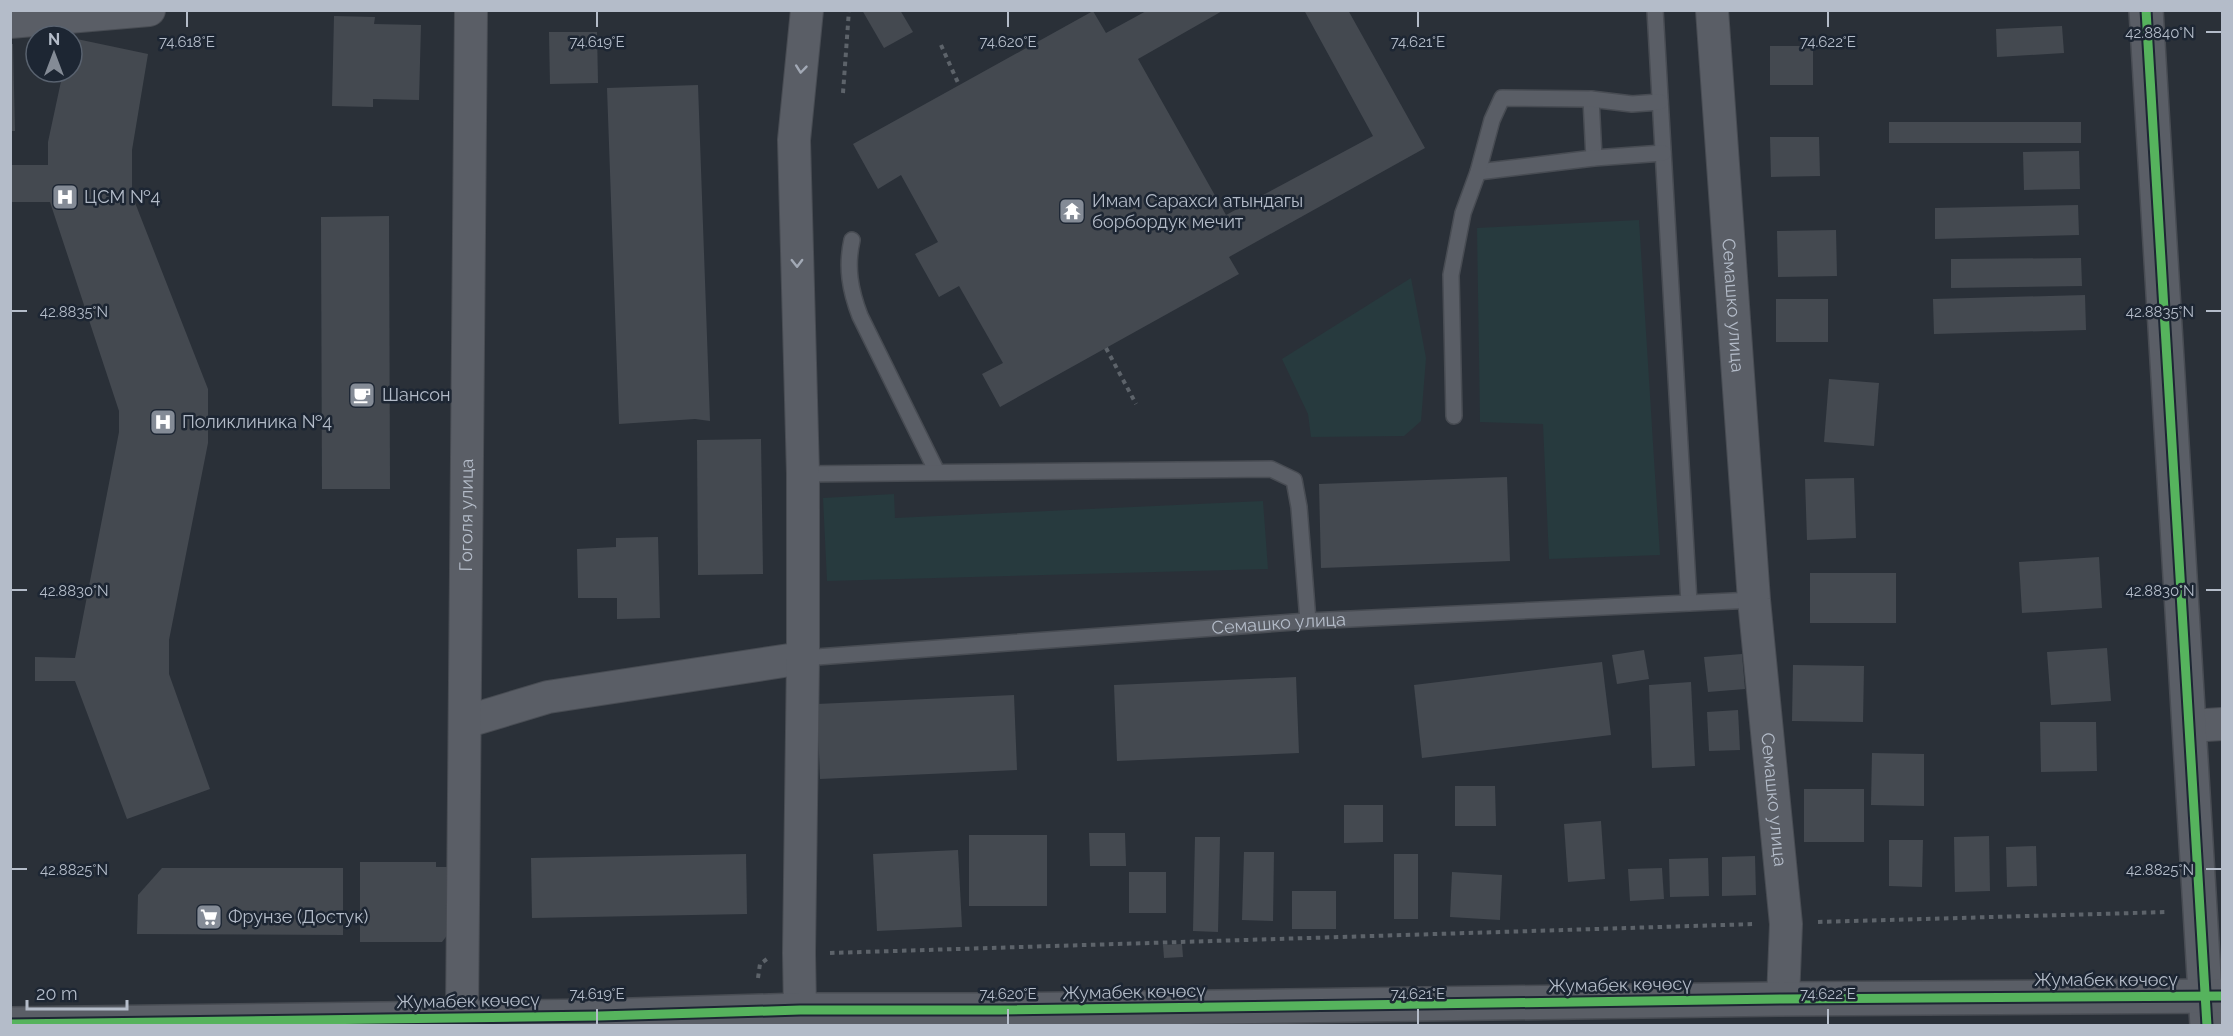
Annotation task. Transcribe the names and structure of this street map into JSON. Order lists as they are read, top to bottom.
{
  "streets": {
    "street": ["Семашко улица", "Гоголя улица", "Жумабек көчөсү"]
  },
  "crossings": [
    ["Семашко улица", "Жумабек көчөсү"],
    ["Гоголя улица", "Жумабек көчөсү"]
  ],
  "places": {
    "hospital": ["ЦСМ №4", "Поликлиника №4"],
    "temple": ["Имам Сарахси атындагы борбордук мечит"],
    "cafe": ["Шансон"],
    "supermarket": ["Фрунзе (Достук)"]
  },
  "scale_bar": "20 m",
  "north": "top",
  "coordinates": [
    "42.8840°N",
    "74.618°E",
    "74.619°E",
    "74.620°E",
    "74.621°E",
    "74.622°E",
    "42.8835°N",
    "42.8830°N",
    "42.8825°N"
  ]
}
